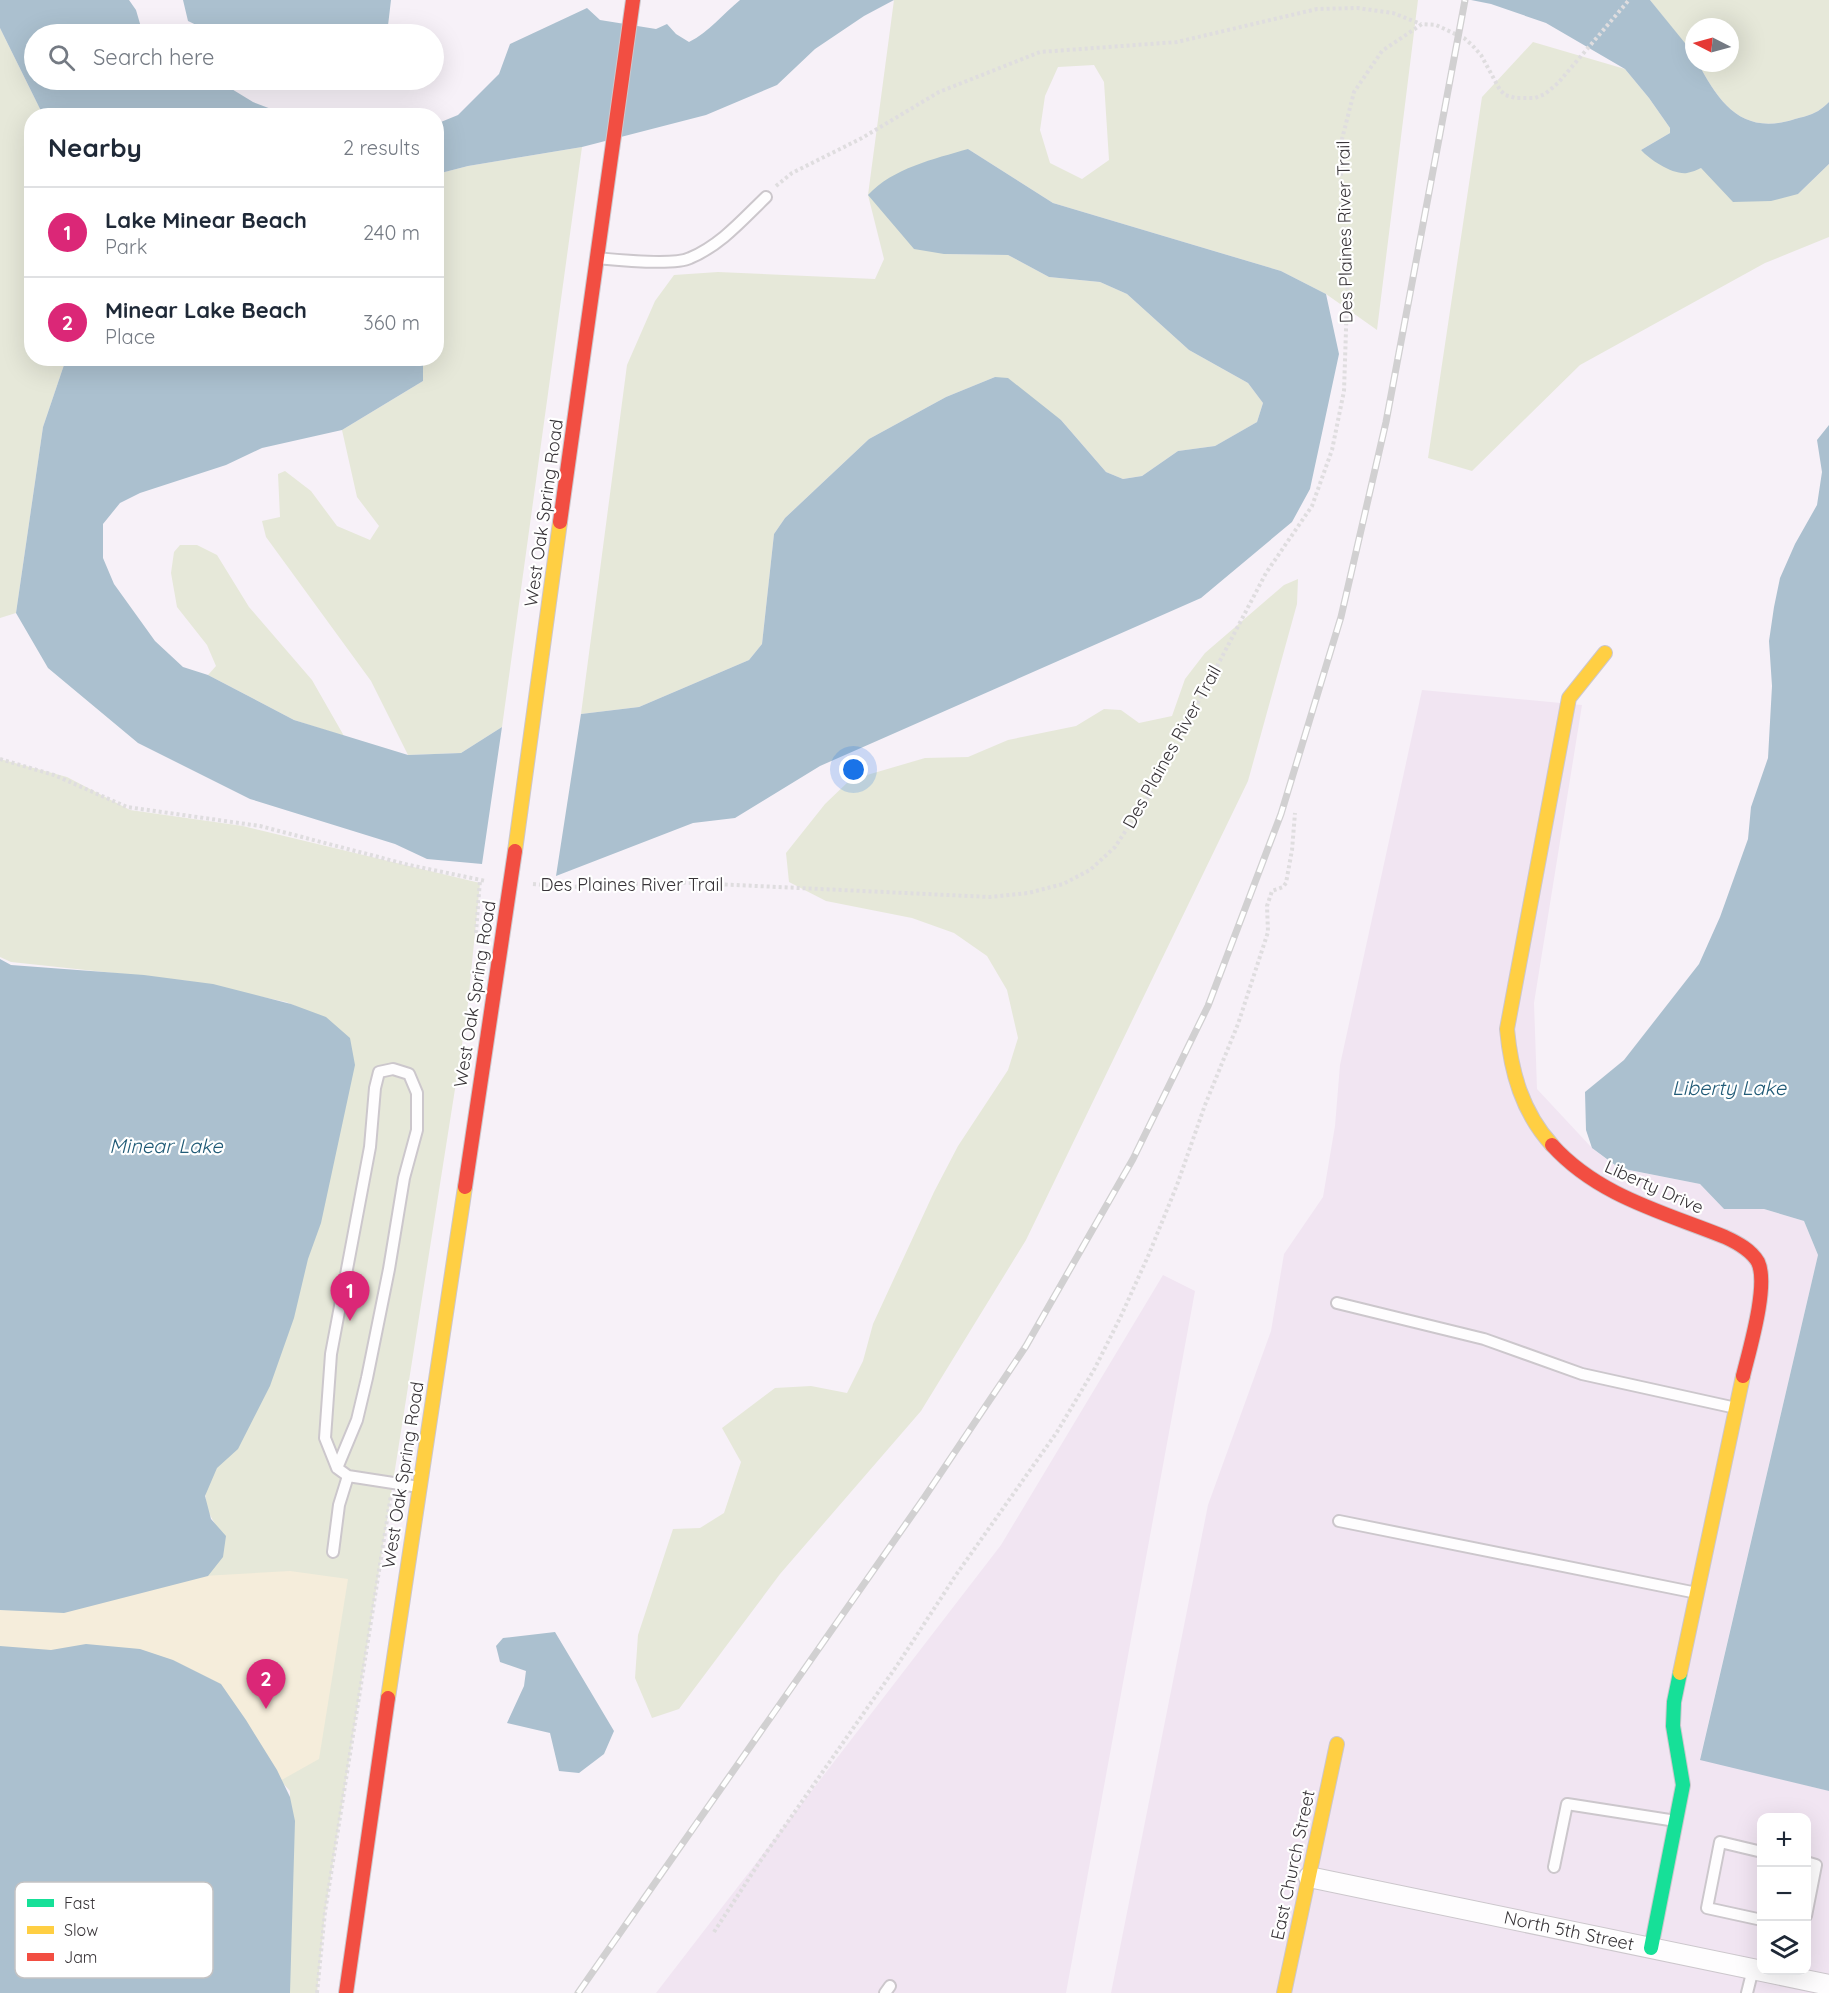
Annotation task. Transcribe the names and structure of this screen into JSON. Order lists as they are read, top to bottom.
{
  "streets": {
    "street": [
      "West Oak Spring Road",
      "Liberty Drive",
      "East Church Street",
      "North 5th Street"
    ],
    "path": ["Des Plaines River Trail"]
  },
  "crossings": [
    ["Des Plaines River Trail", "West Oak Spring Road"],
    ["Liberty Drive", "North 5th Street"],
    ["East Church Street", "North 5th Street"]
  ],
  "water": ["Liberty Lake", "Minear Lake"],
  "legend": ["Fast", "Slow", "Jam"],
  "north": "left",
  "page": {
    "search": "Search here",
    "heading": ["Nearby", "2 results"],
    "list": [
      {
        "mark": "1",
        "name": "Lake Minear Beach",
        "note": "Park",
        "value": "240 m"
      },
      {
        "mark": "2",
        "name": "Minear Lake Beach",
        "note": "Place",
        "value": "360 m"
      }
    ],
    "pins": ["1", "2"],
    "map_buttons": ["+", "−"]
  }
}
